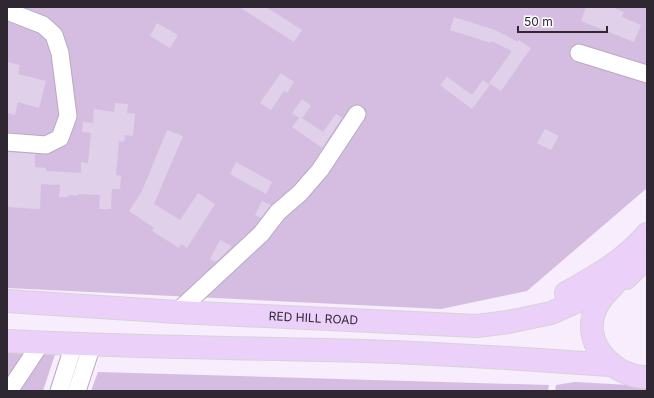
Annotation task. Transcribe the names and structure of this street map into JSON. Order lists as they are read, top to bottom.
{
  "streets": {
    "main road": ["RED HILL ROAD"]
  },
  "scale_bar": "50 m"
}
